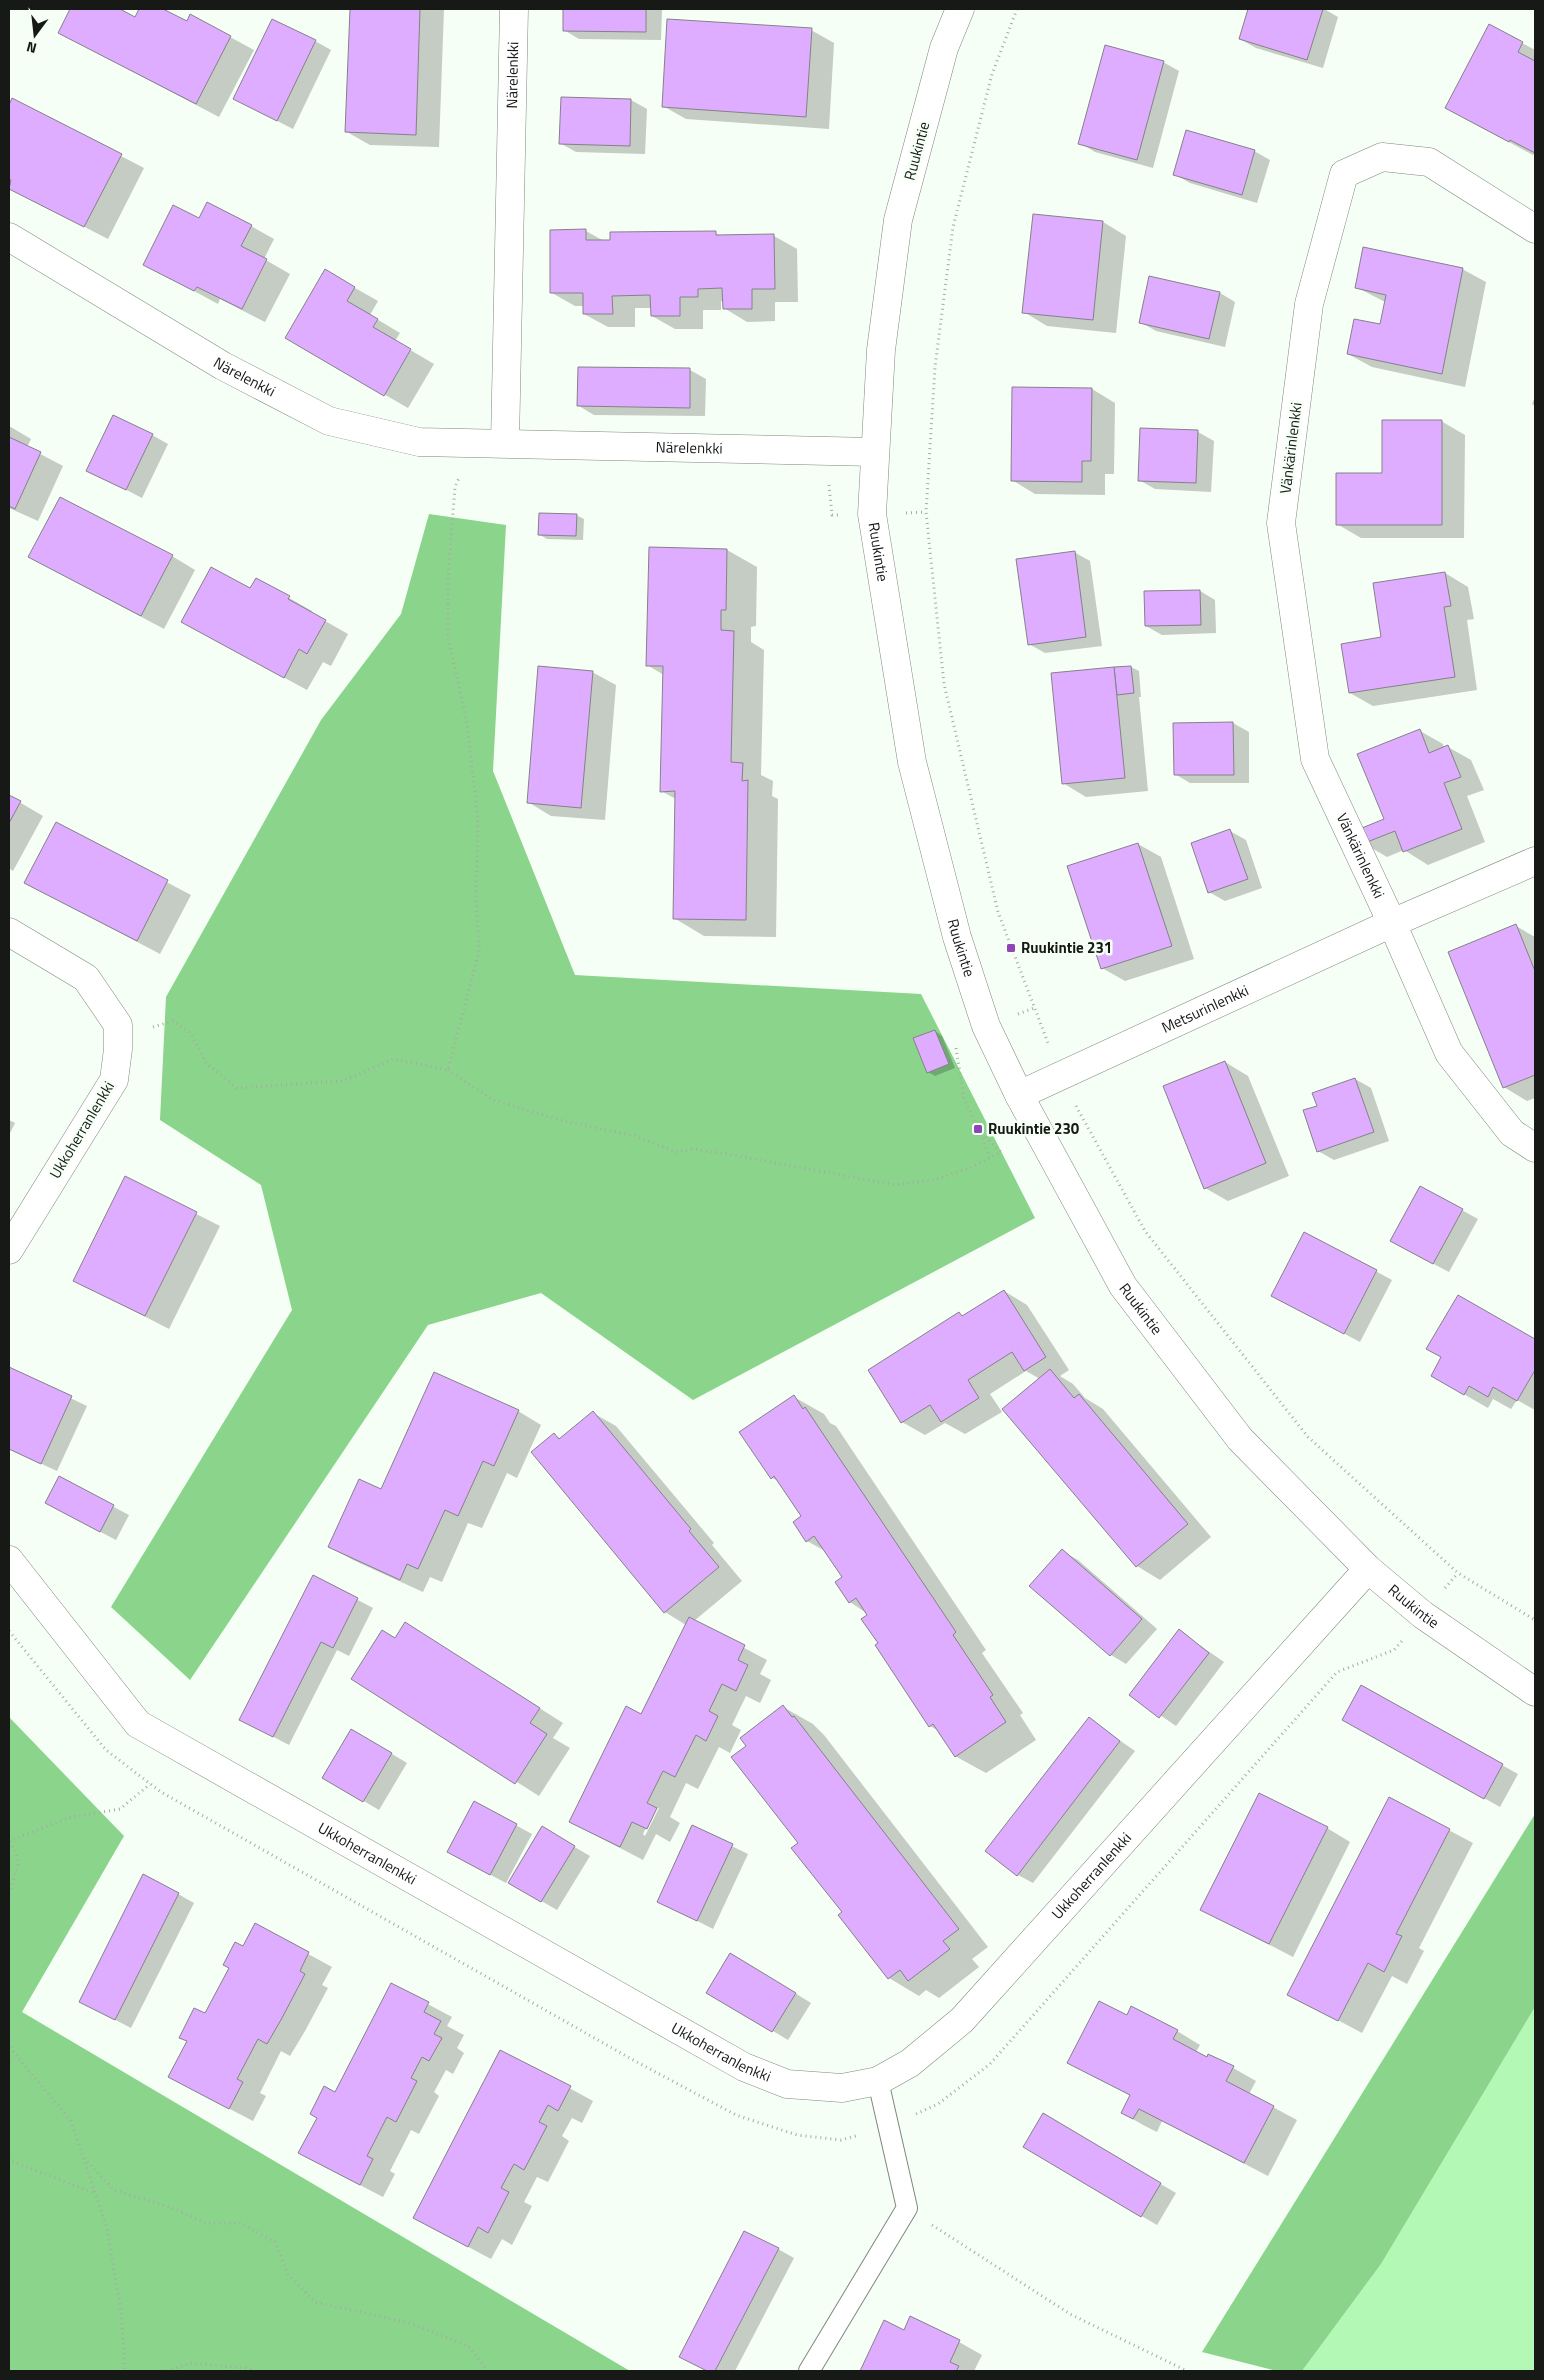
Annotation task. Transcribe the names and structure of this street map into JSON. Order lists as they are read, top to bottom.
{
  "streets": {
    "street": [
      "Närelenkki",
      "Ruukintie",
      "Vänkärinlenkki",
      "Metsurinlenkki",
      "Ukkoherranlenkki"
    ]
  },
  "crossings": [
    ["Närelenkki", "Ruukintie"],
    ["Ruukintie", "Metsurinlenkki"],
    ["Ruukintie", "Ukkoherranlenkki"],
    ["Vänkärinlenkki", "Metsurinlenkki"]
  ],
  "places": {
    "transit": ["Ruukintie 231", "Ruukintie 230"]
  },
  "north": "bottom"
}
